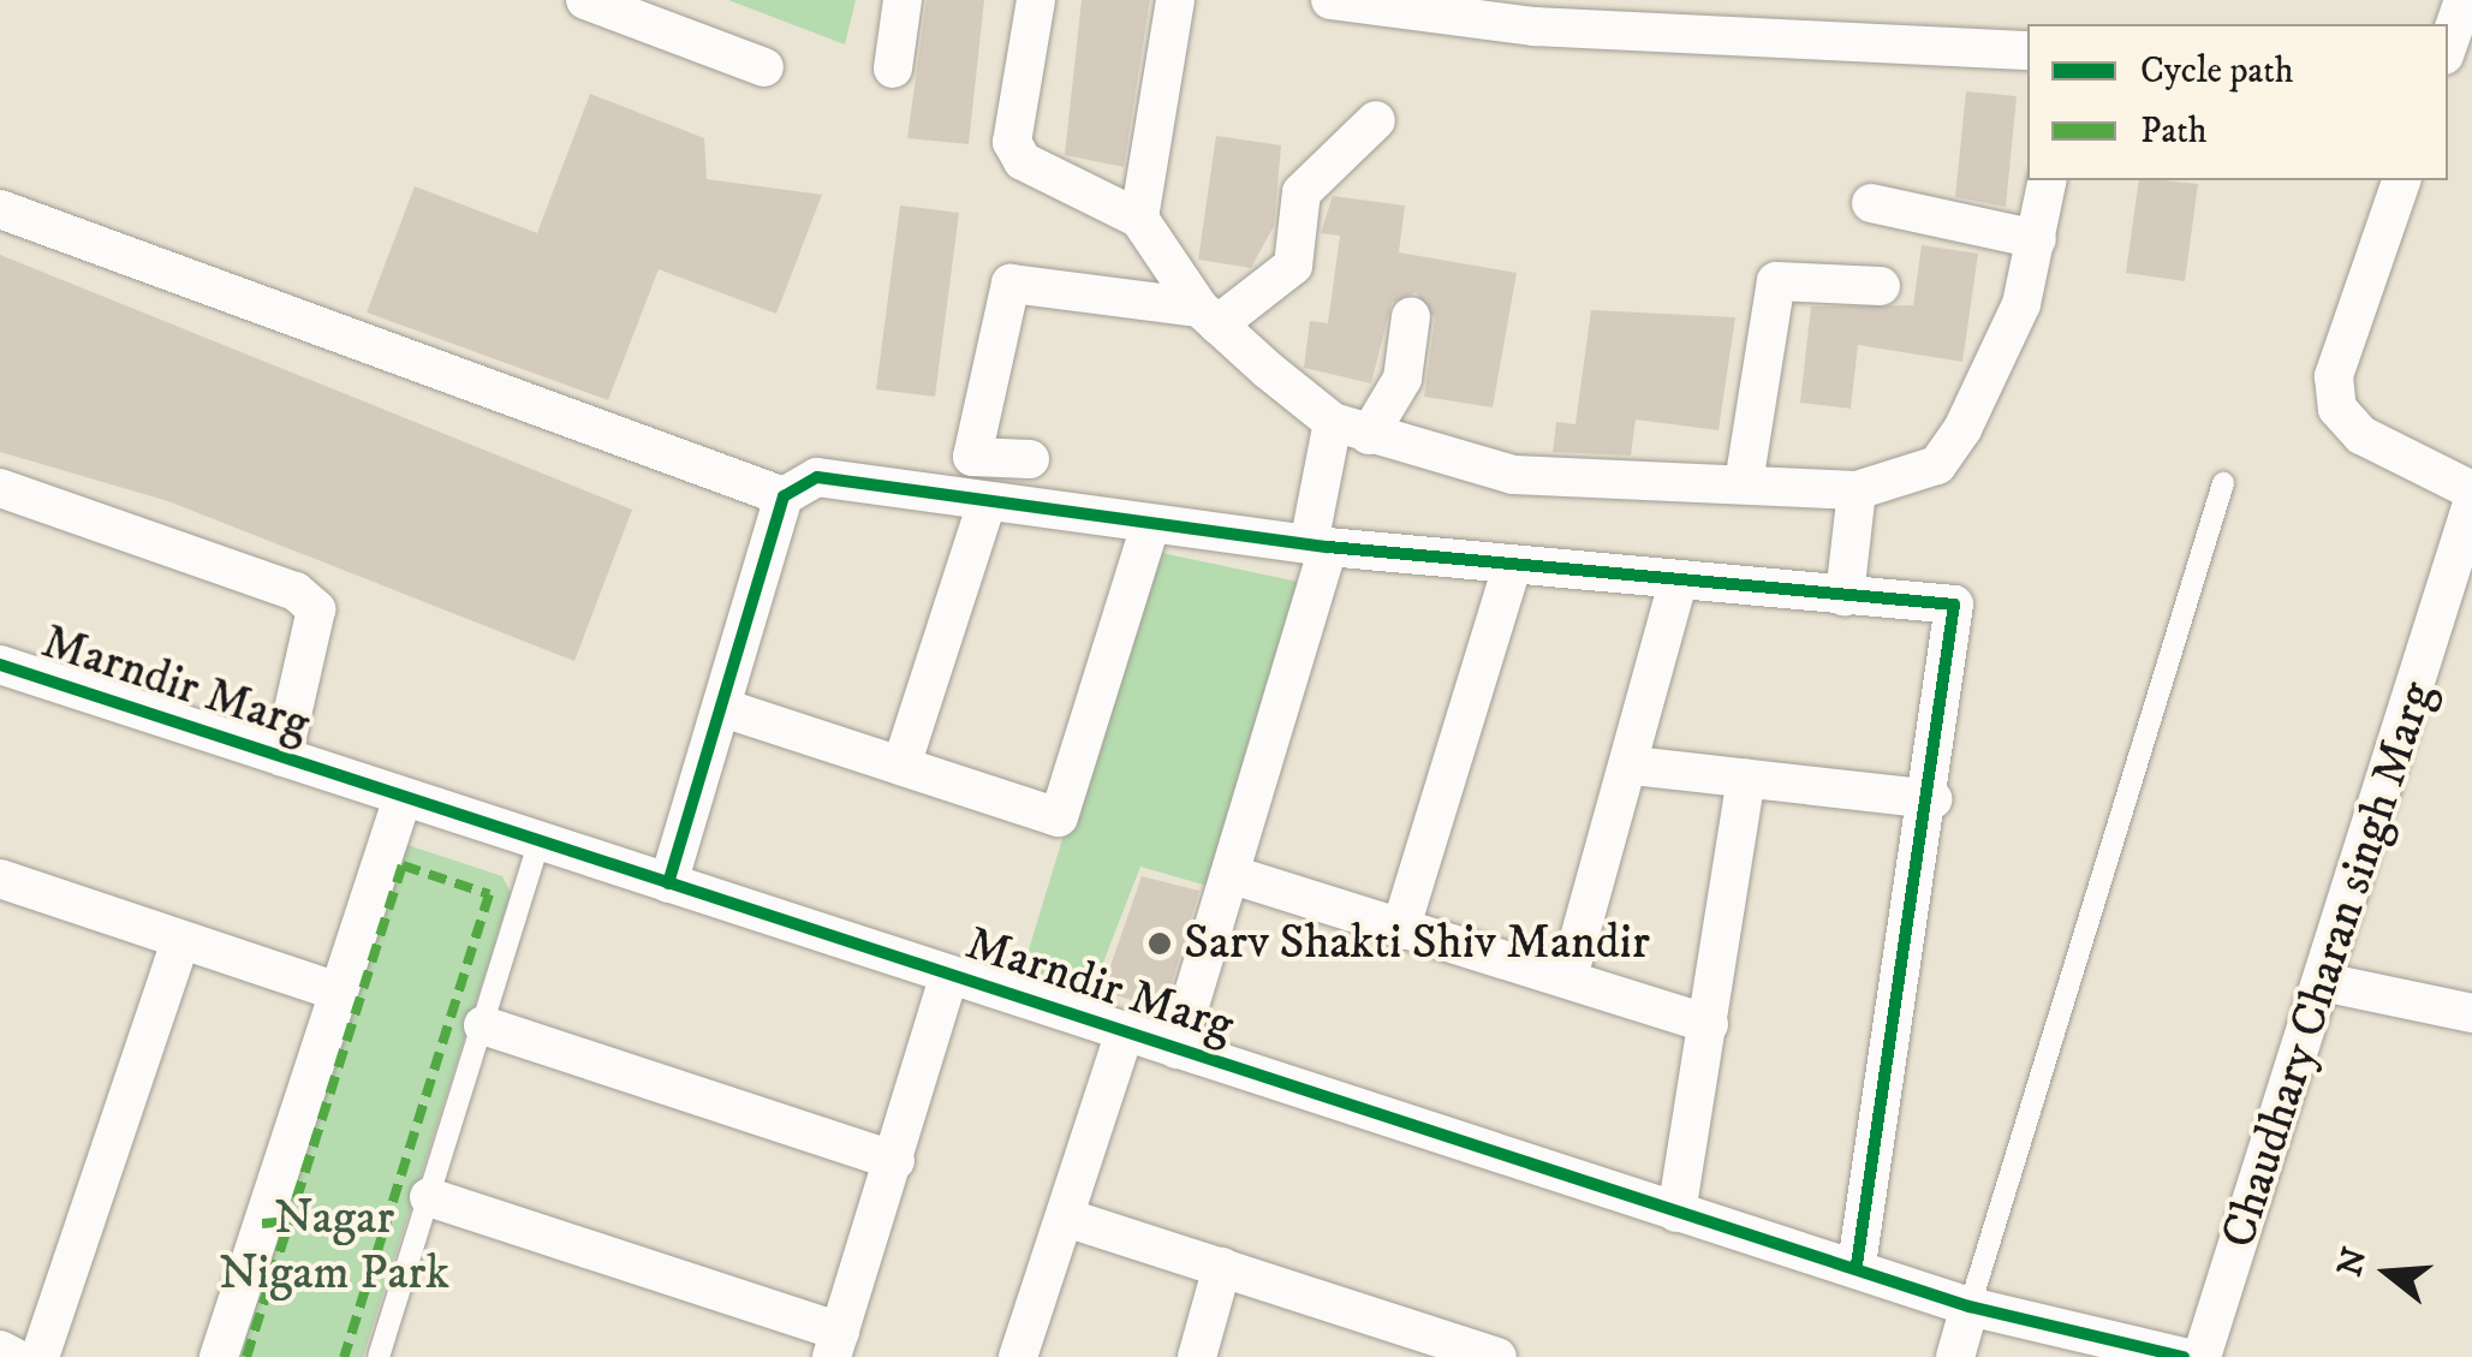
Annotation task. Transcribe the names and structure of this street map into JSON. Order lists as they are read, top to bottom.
{
  "streets": {
    "street": ["Marndir Marg", "Chaudhary Charan singh Marg"]
  },
  "parks": ["Nagar Nigam Park"],
  "places": ["Sarv Shakti Shiv Mandir"],
  "legend": ["Cycle path", "Path"],
  "north": "left"
}
